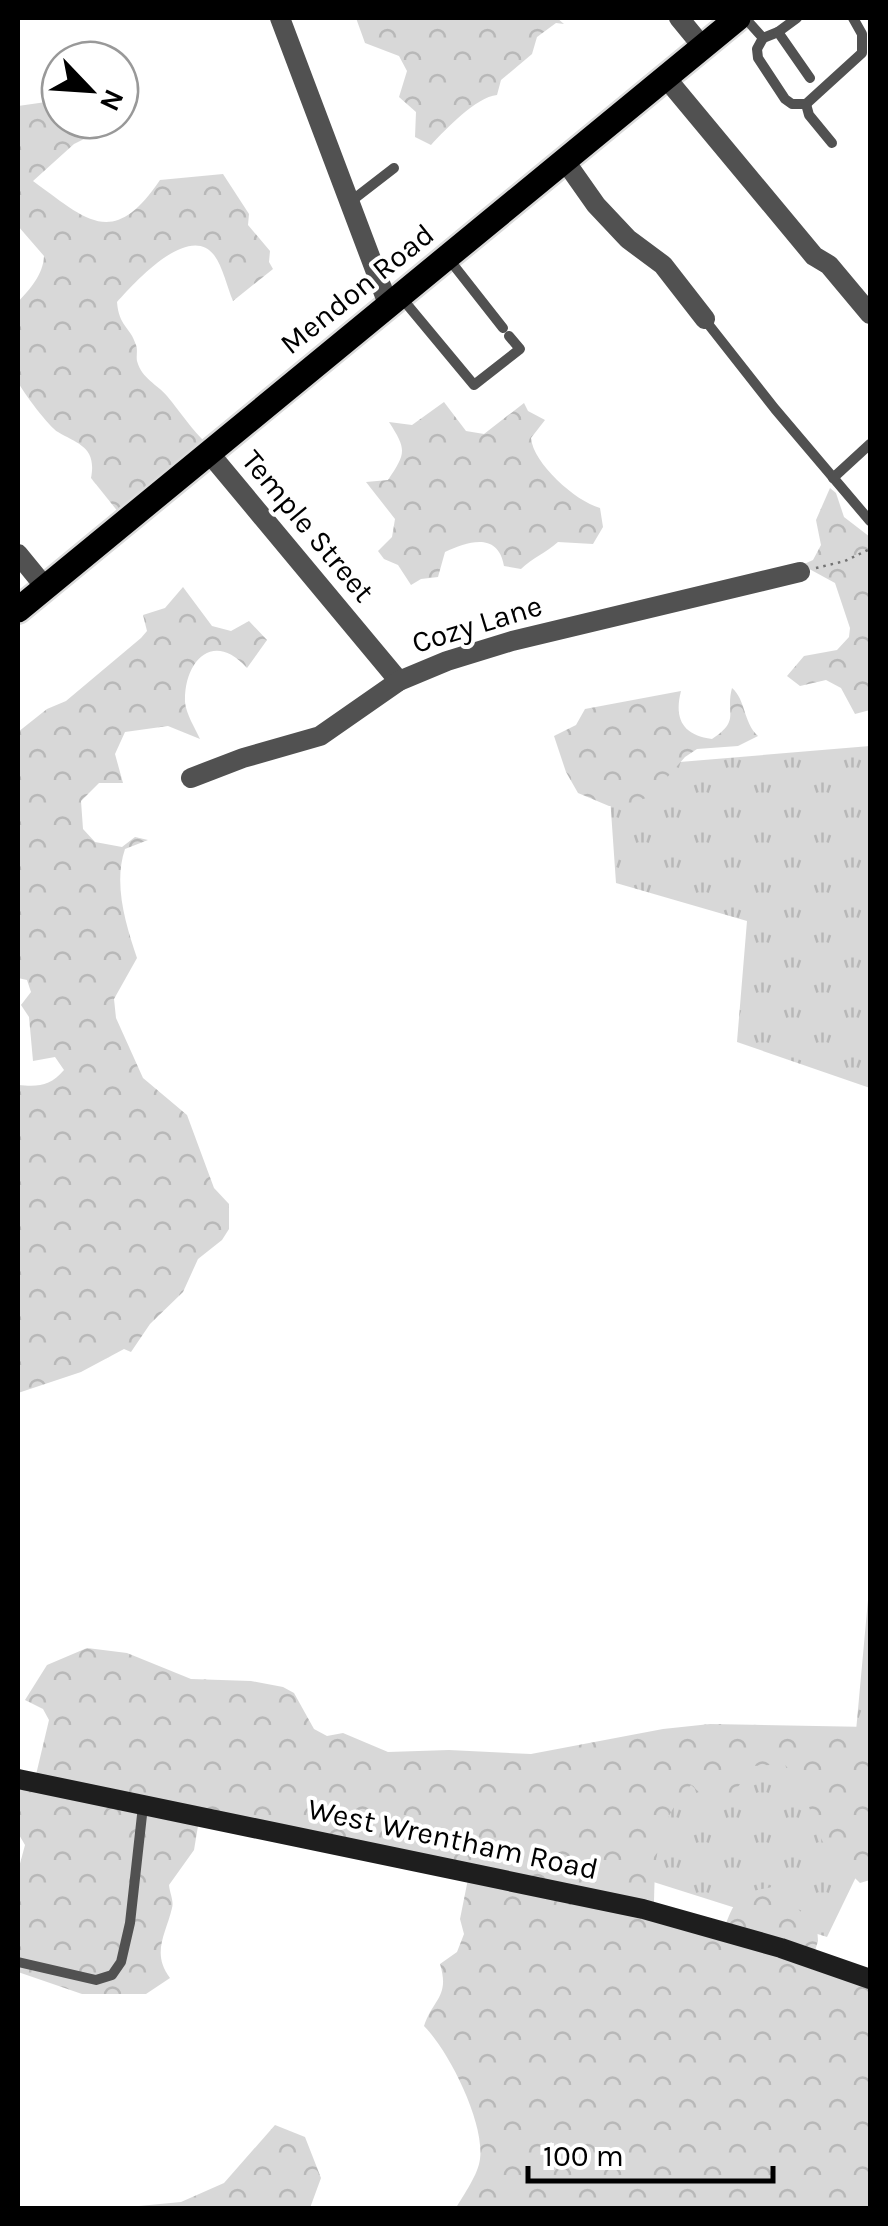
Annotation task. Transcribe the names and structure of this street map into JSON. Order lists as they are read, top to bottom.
{
  "streets": {
    "main road": ["Mendon Road"],
    "street": ["Temple Street", "Cozy Lane", "West Wrentham Road"]
  },
  "crossings": [
    ["Mendon Road", "Temple Street"],
    ["Temple Street", "Cozy Lane"]
  ],
  "scale_bar": "100 m",
  "north": "bottom right"
}
